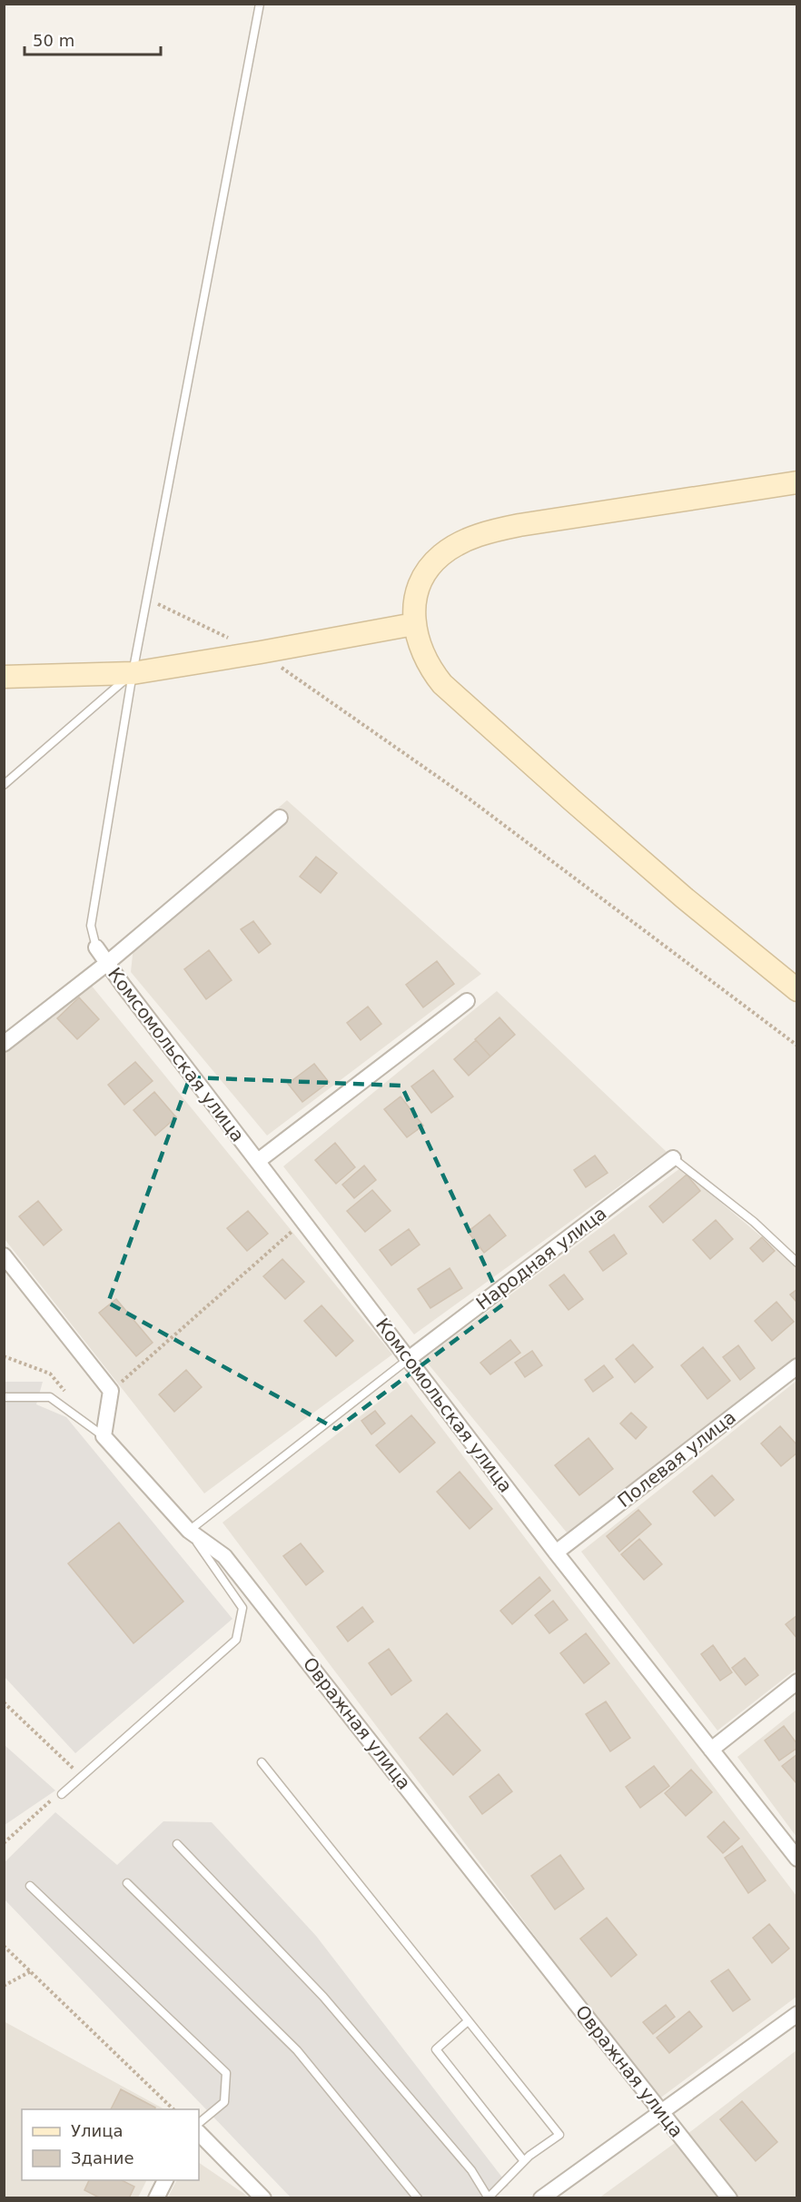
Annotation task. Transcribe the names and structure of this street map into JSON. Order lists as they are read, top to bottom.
{
  "streets": {
    "street": [
      "Комсомольская улица",
      "Народная улица",
      "Полевая улица",
      "Овражная улица"
    ]
  },
  "crossings": [
    ["Комсомольская улица", "Народная улица"],
    ["Комсомольская улица", "Полевая улица"]
  ],
  "legend": ["Улица", "Здание"],
  "scale_bar": "50 m"
}
